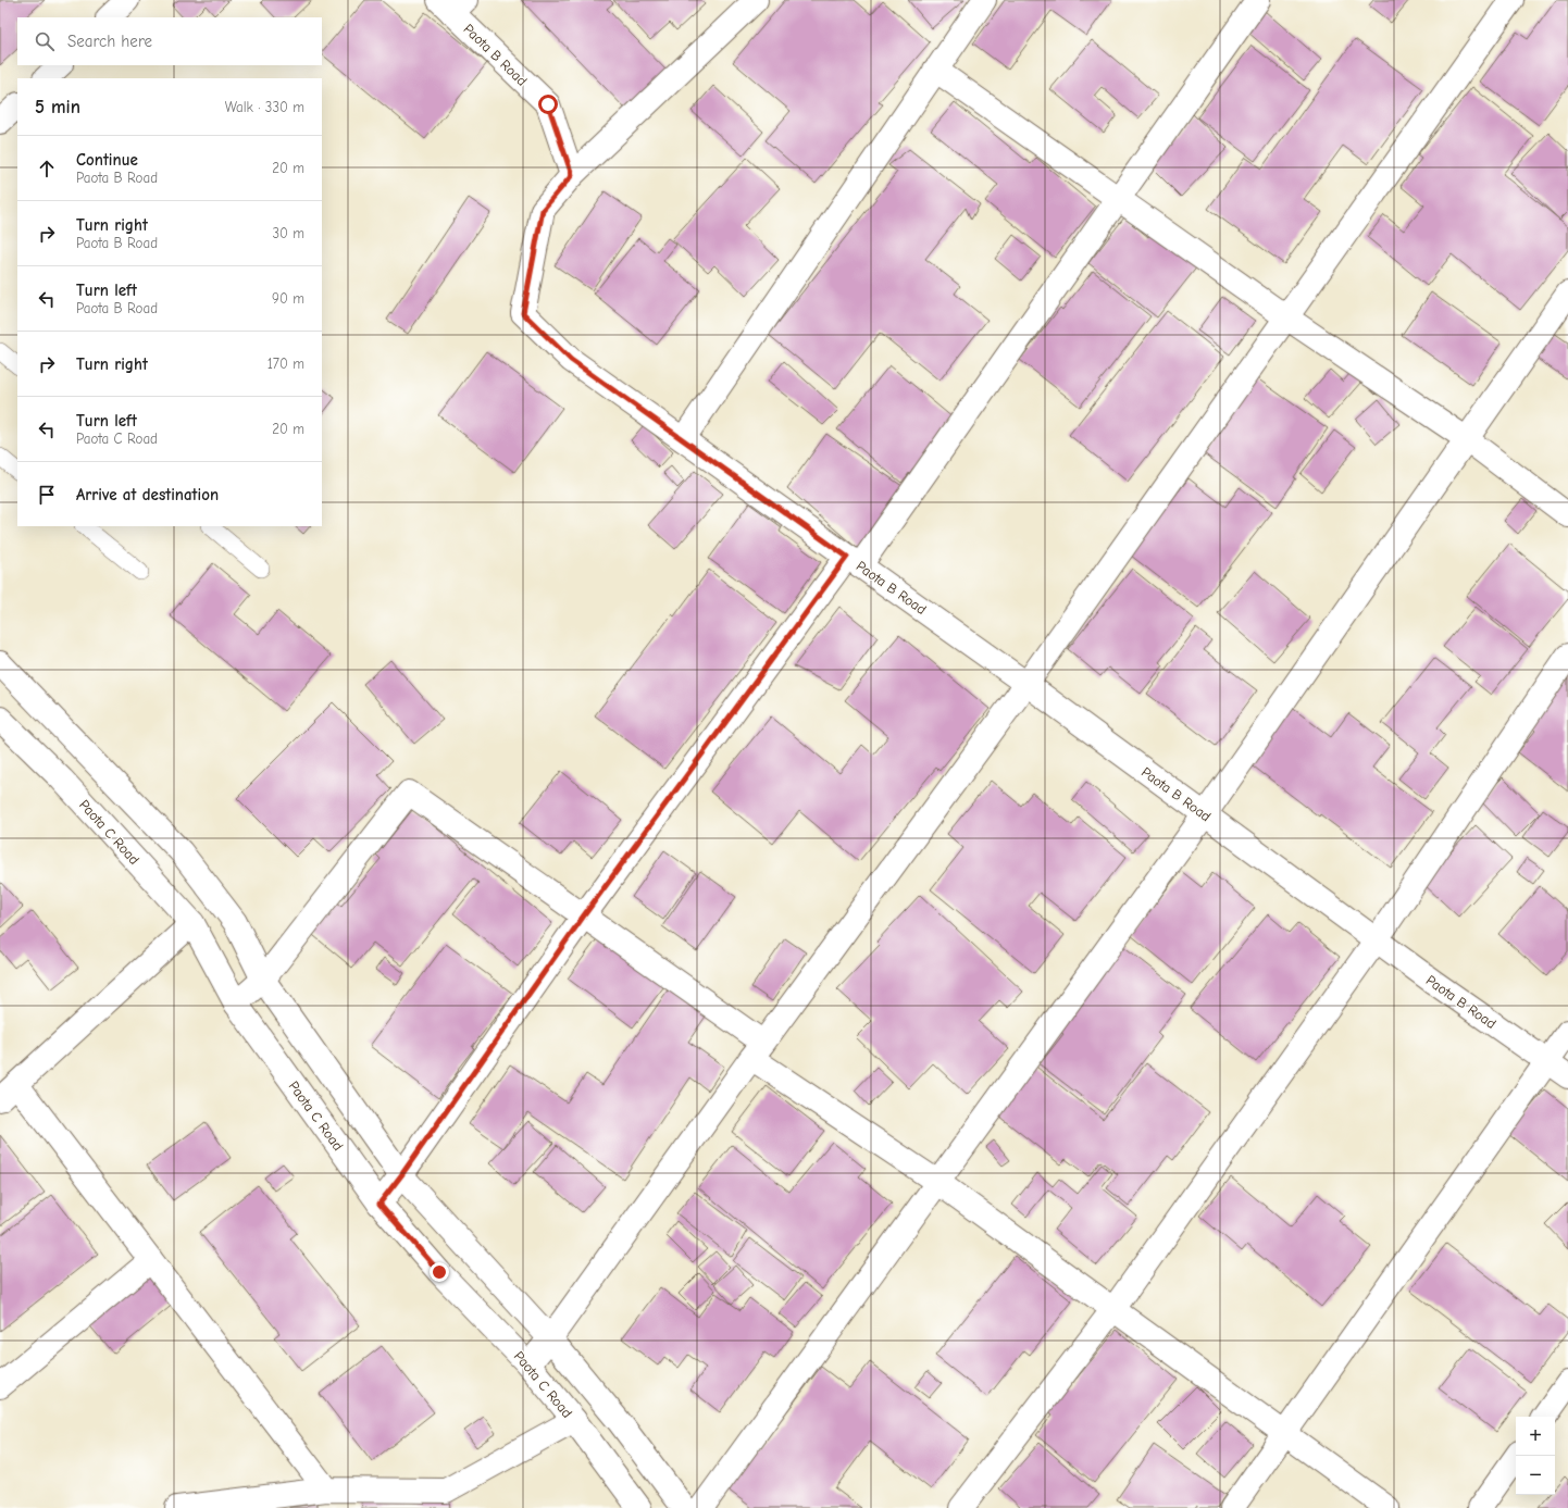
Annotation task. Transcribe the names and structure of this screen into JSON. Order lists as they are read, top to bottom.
{
  "streets": {
    "street": ["Paota B Road", "Paota C Road"]
  },
  "page": {
    "search": "Search here",
    "heading": ["5 min", "Walk · 330 m"],
    "list": [
      ["Continue", "Paota B Road", "20 m"],
      ["Turn right", "Paota B Road", "30 m"],
      ["Turn left", "Paota B Road", "90 m"],
      ["Turn right", "170 m"],
      ["Turn left", "Paota C Road", "20 m"],
      "Arrive at destination"
    ],
    "map_buttons": ["+", "−"]
  }
}
